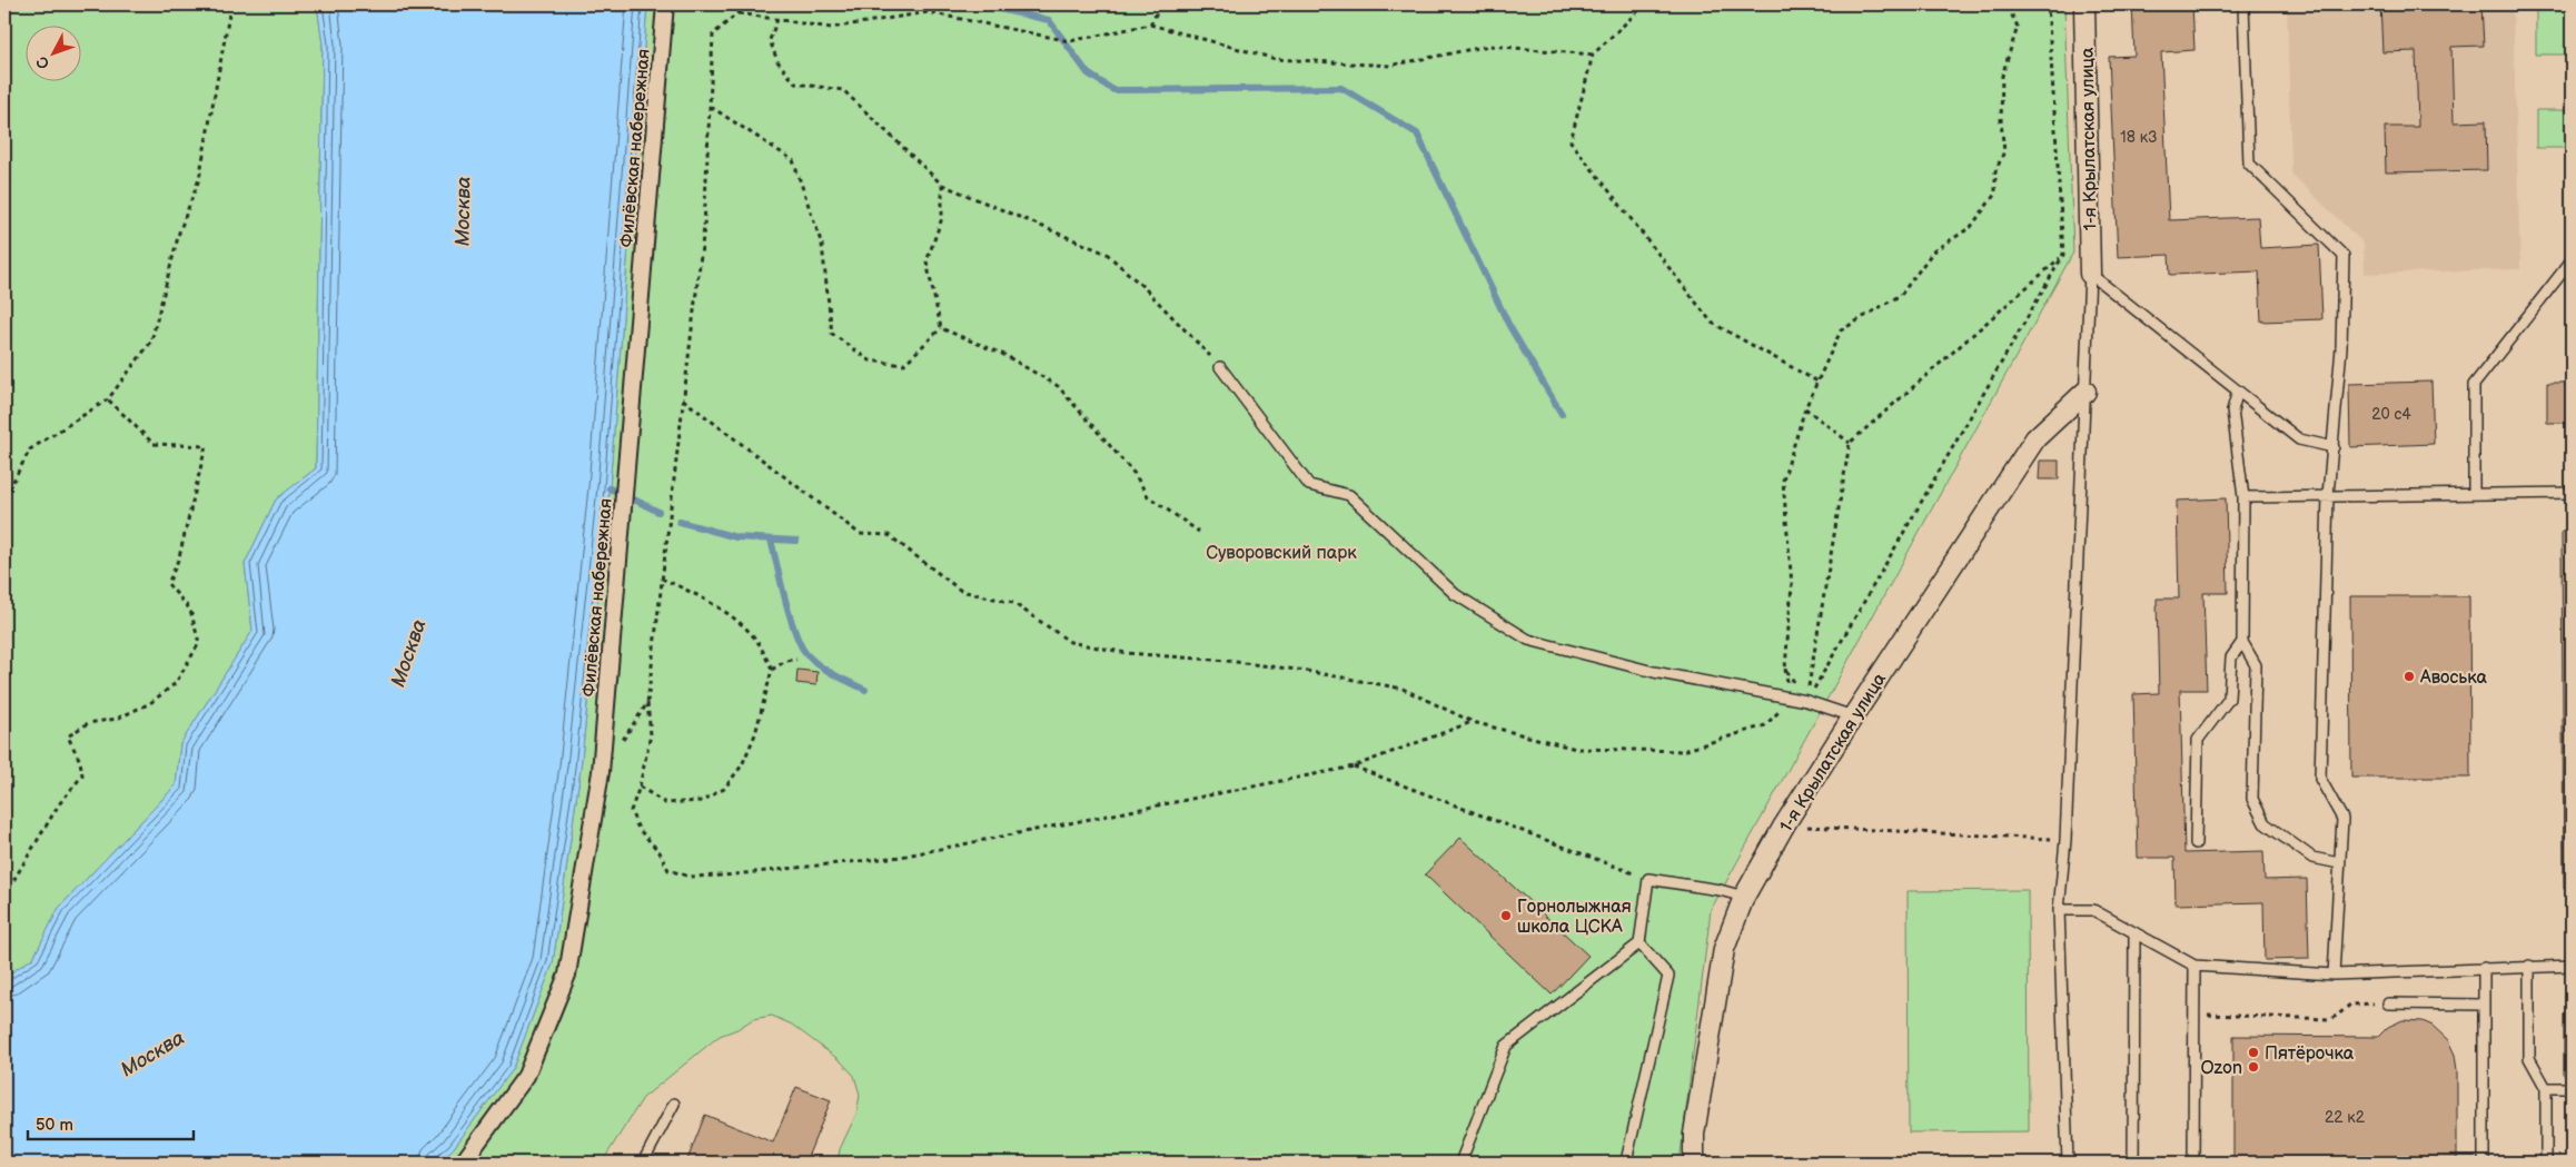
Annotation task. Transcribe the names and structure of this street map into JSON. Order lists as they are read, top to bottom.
{
  "streets": {
    "street": ["1-я Крылатская улица", "Филёвская набережная"]
  },
  "water": ["Москва"],
  "parks": ["Суворовский парк"],
  "places": [
    "Авоська",
    "Горнолыжная школа ЦСКА",
    "Пятёрочка",
    "Ozon"
  ],
  "house_numbers": ["18 к3", "20 с4", "22 к2"],
  "scale_bar": "50 m",
  "north": "bottom left"
}
